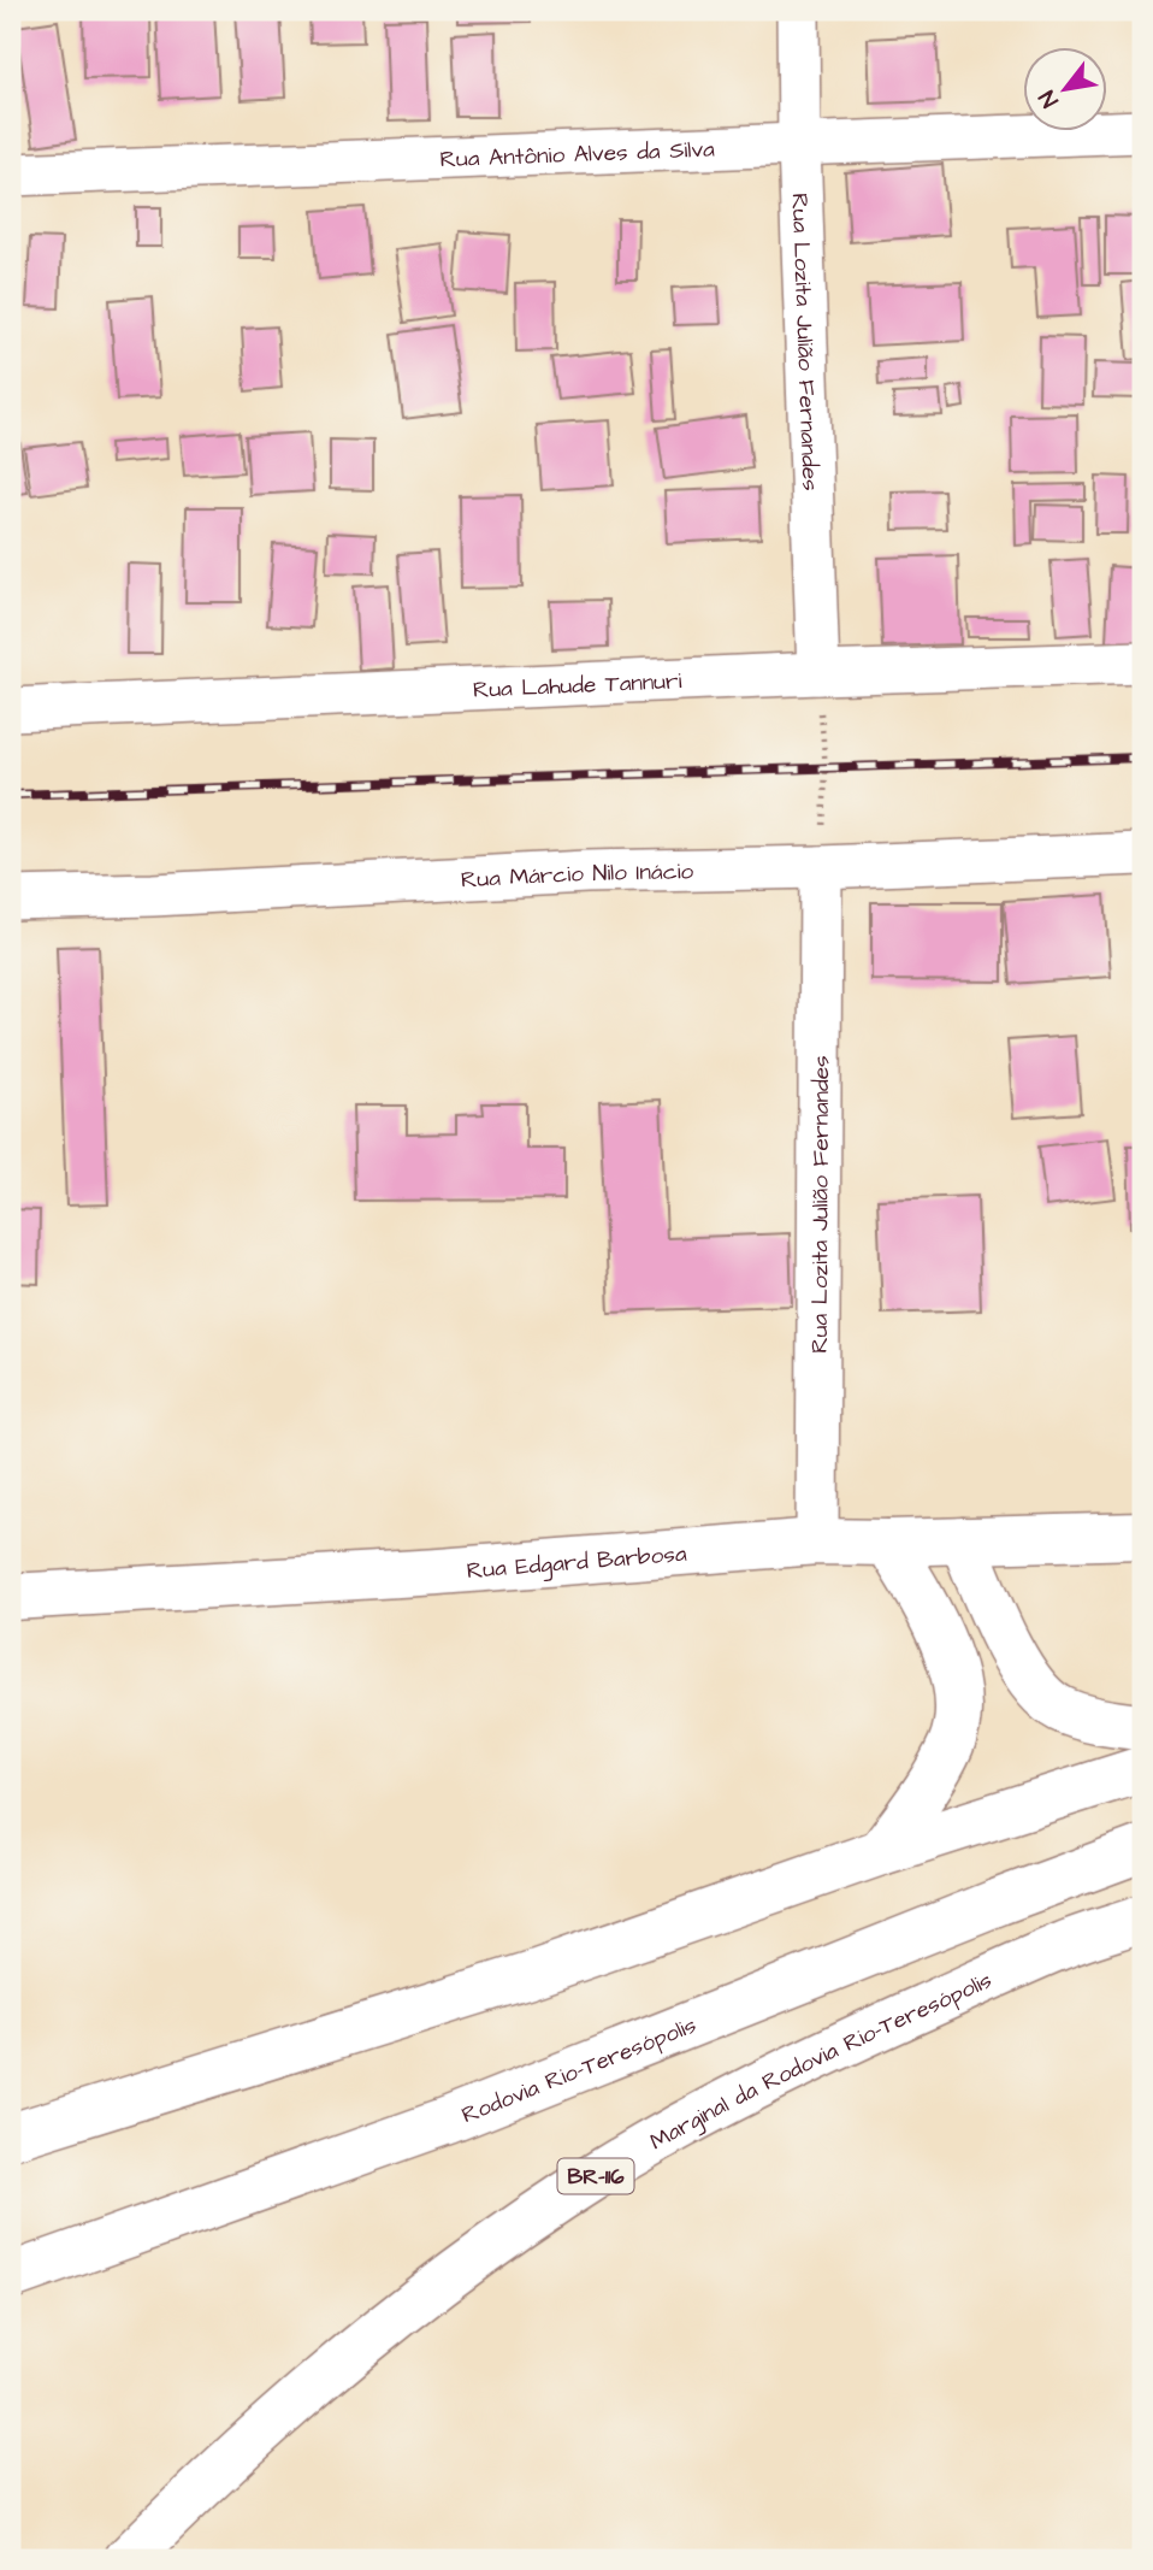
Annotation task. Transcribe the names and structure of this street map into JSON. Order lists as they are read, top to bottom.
{
  "streets": {
    "main road": [
      "Rua Edgard Barbosa",
      "Marginal da Rodovia Rio-Teresópolis",
      "Rodovia Rio-Teresópolis",
      "BR-116"
    ],
    "street": [
      "Rua Antônio Alves da Silva",
      "Rua Lozita Julião Fernandes",
      "Rua Lahude Tannuri",
      "Rua Márcio Nilo Inácio"
    ]
  },
  "crossings": [
    ["Rua Antônio Alves da Silva", "Rua Lozita Julião Fernandes"],
    ["Rua Lozita Julião Fernandes", "Rua Lahude Tannuri"],
    ["Rua Lozita Julião Fernandes", "Rua Márcio Nilo Inácio"],
    ["Rua Lozita Julião Fernandes", "Rua Edgard Barbosa"]
  ],
  "north": "bottom left"
}
